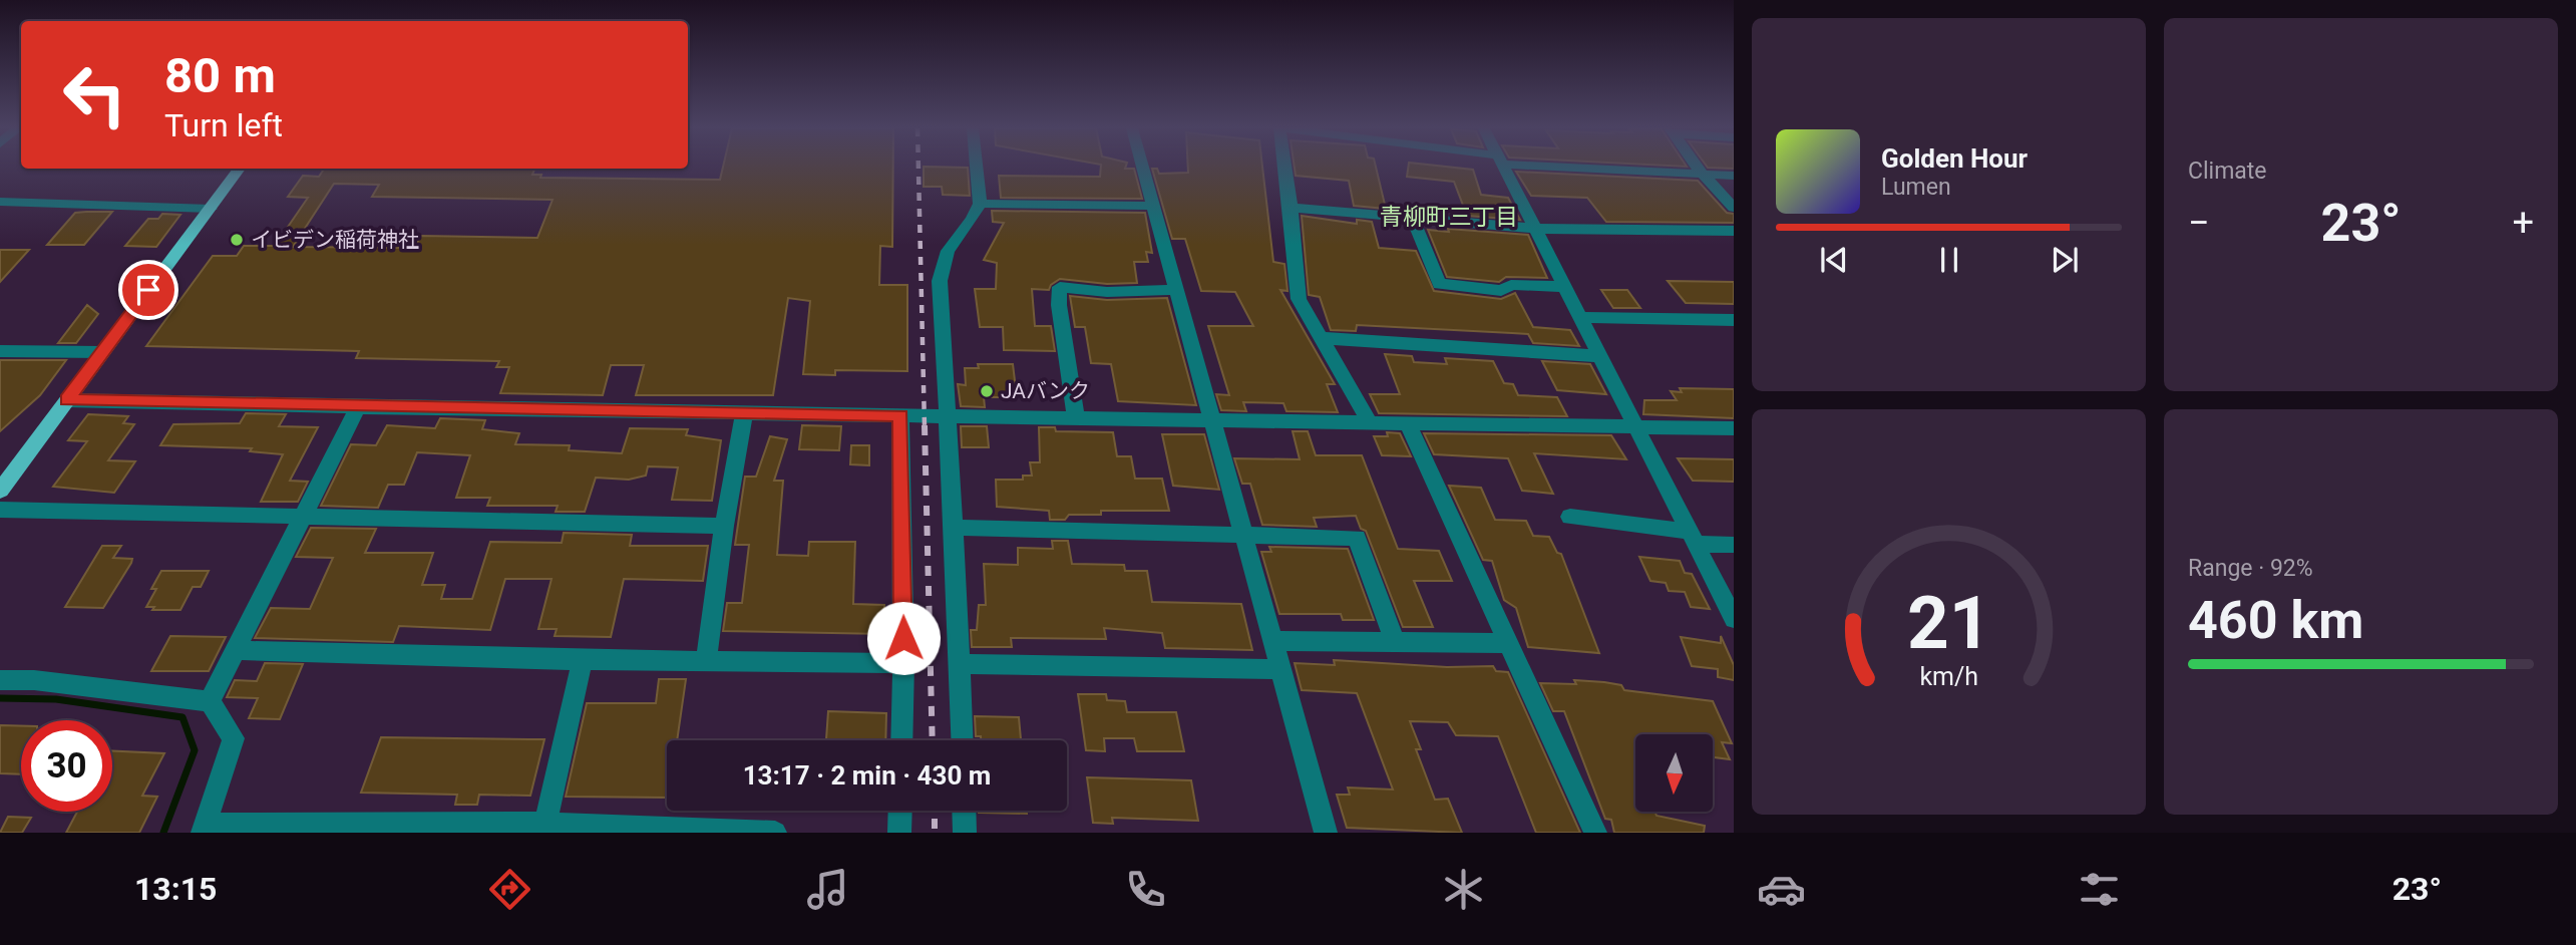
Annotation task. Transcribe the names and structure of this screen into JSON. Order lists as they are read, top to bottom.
{
  "districts": ["青柳町三丁目"],
  "places": ["イビデン稲荷神社", "JAバンク"],
  "north": "bottom",
  "page": {
    "tile": [
      "Climate",
      ["Range · 92%", "460 km"]
    ],
    "turn": ["80 m", "Turn left"],
    "song": ["Golden Hour", "Lumen"],
    "heat": ["−", "23°", "+"],
    "limit": "30",
    "trip": "13:17 · 2 min · 430 m",
    "tabs": ["13:15", "23°"],
    "gauge": ["21", "km/h"]
  }
}
